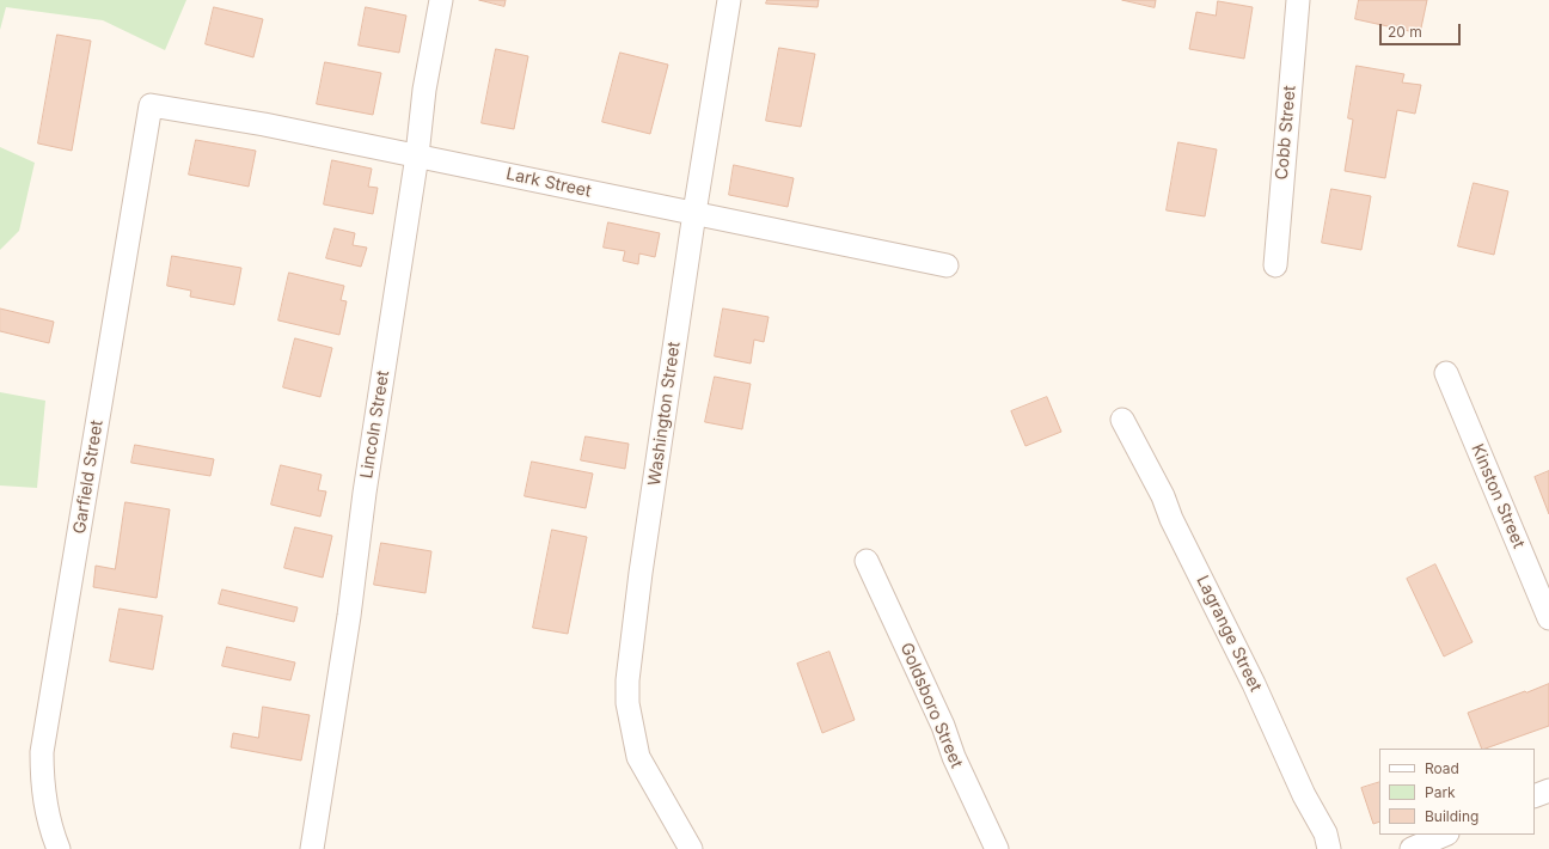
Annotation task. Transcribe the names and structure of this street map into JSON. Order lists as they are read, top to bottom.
{
  "streets": {
    "street": [
      "Cobb Street",
      "Lark Street",
      "Washington Street",
      "Lincoln Street",
      "Garfield Street",
      "Kinston Street",
      "Lagrange Street",
      "Goldsboro Street"
    ]
  },
  "crossings": [
    ["Lark Street", "Washington Street"],
    ["Lark Street", "Lincoln Street"],
    ["Lark Street", "Garfield Street"]
  ],
  "legend": ["Road", "Park", "Building"],
  "scale_bar": "20 m"
}
